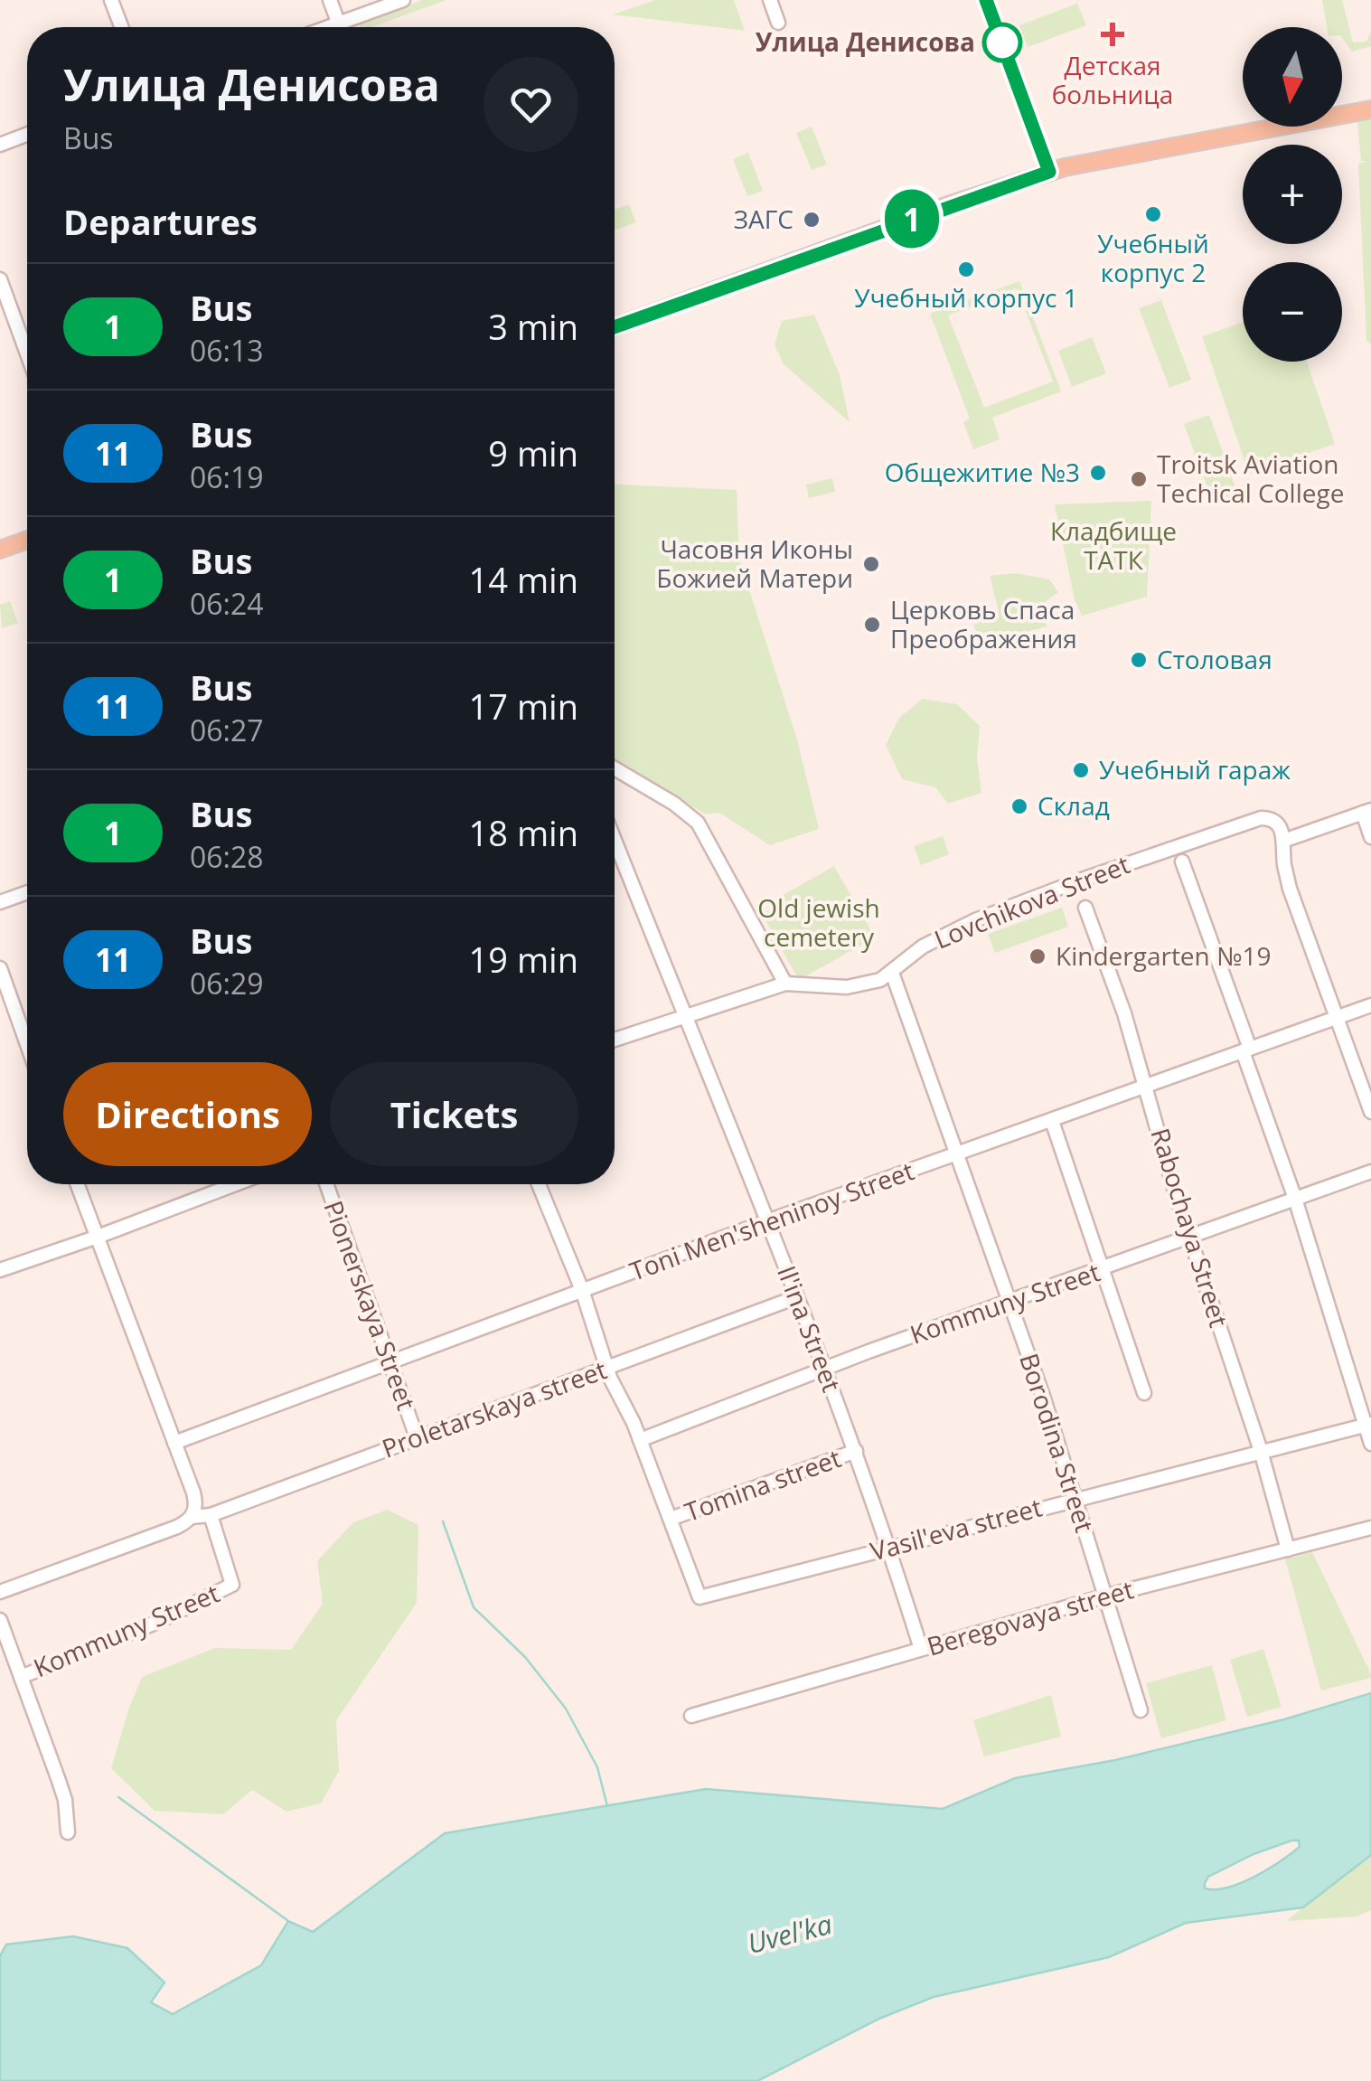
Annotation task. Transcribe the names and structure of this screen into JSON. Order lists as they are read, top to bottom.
{
  "streets": {
    "street": [
      "Lovchikova Street",
      "Toni Men'sheninoy Street",
      "Rabochaya Street",
      "Kommuny Street",
      "Pionerskaya Street",
      "Il'ina Street",
      "Proletarskaya street",
      "Borodina Street",
      "Tomina street",
      "Vasil'eva street",
      "Beregovaya street"
    ]
  },
  "crossings": [
    ["Lovchikova Street", "Il'ina Street"],
    ["Lovchikova Street", "Borodina Street"],
    ["Toni Men'sheninoy Street", "Rabochaya Street"],
    ["Toni Men'sheninoy Street", "Kommuny Street"],
    ["Toni Men'sheninoy Street", "Pionerskaya Street"],
    ["Toni Men'sheninoy Street", "Il'ina Street"],
    ["Toni Men'sheninoy Street", "Borodina Street"],
    ["Rabochaya Street", "Kommuny Street"],
    ["Rabochaya Street", "Vasil'eva street"],
    ["Rabochaya Street", "Beregovaya street"],
    ["Kommuny Street", "Il'ina Street"],
    ["Kommuny Street", "Proletarskaya street"],
    ["Kommuny Street", "Borodina Street"],
    ["Pionerskaya Street", "Proletarskaya street"],
    ["Il'ina Street", "Proletarskaya street"],
    ["Il'ina Street", "Tomina street"],
    ["Il'ina Street", "Vasil'eva street"],
    ["Il'ina Street", "Beregovaya street"],
    ["Borodina Street", "Vasil'eva street"],
    ["Borodina Street", "Beregovaya street"],
    ["Tomina street", "Vasil'eva street"]
  ],
  "water": ["Uvel'ka"],
  "parks": ["Кладбище ТАТК", "Old jewish cemetery"],
  "places": {
    "health": ["Детская больница"],
    "other": [
      "Улица Денисова",
      "Учебный корпус 2",
      "ЗАГС",
      "Учебный корпус 1",
      "Общежитие №3",
      "Troitsk Aviation Techical College",
      "Часовня Иконы Божией Матери",
      "Церковь Спаса Преображения",
      "Столовая",
      "Учебный гараж",
      "Склад",
      "Kindergarten №19"
    ]
  },
  "lines": ["bus line 1"],
  "north": "bottom",
  "page": {
    "on_map": "1",
    "map_buttons": ["+", "−"],
    "heading": [
      ["Улица Денисова", "Bus"],
      "Departures"
    ],
    "list": [
      {
        "mark": "1",
        "name": "Bus",
        "note": "06:13",
        "value": "3 min"
      },
      {
        "mark": "11",
        "name": "Bus",
        "note": "06:19",
        "value": "9 min"
      },
      {
        "mark": "1",
        "name": "Bus",
        "note": "06:24",
        "value": "14 min"
      },
      {
        "mark": "11",
        "name": "Bus",
        "note": "06:27",
        "value": "17 min"
      },
      {
        "mark": "1",
        "name": "Bus",
        "note": "06:28",
        "value": "18 min"
      },
      {
        "mark": "11",
        "name": "Bus",
        "note": "06:29",
        "value": "19 min"
      }
    ],
    "buttons": ["Directions", "Tickets"]
  }
}
